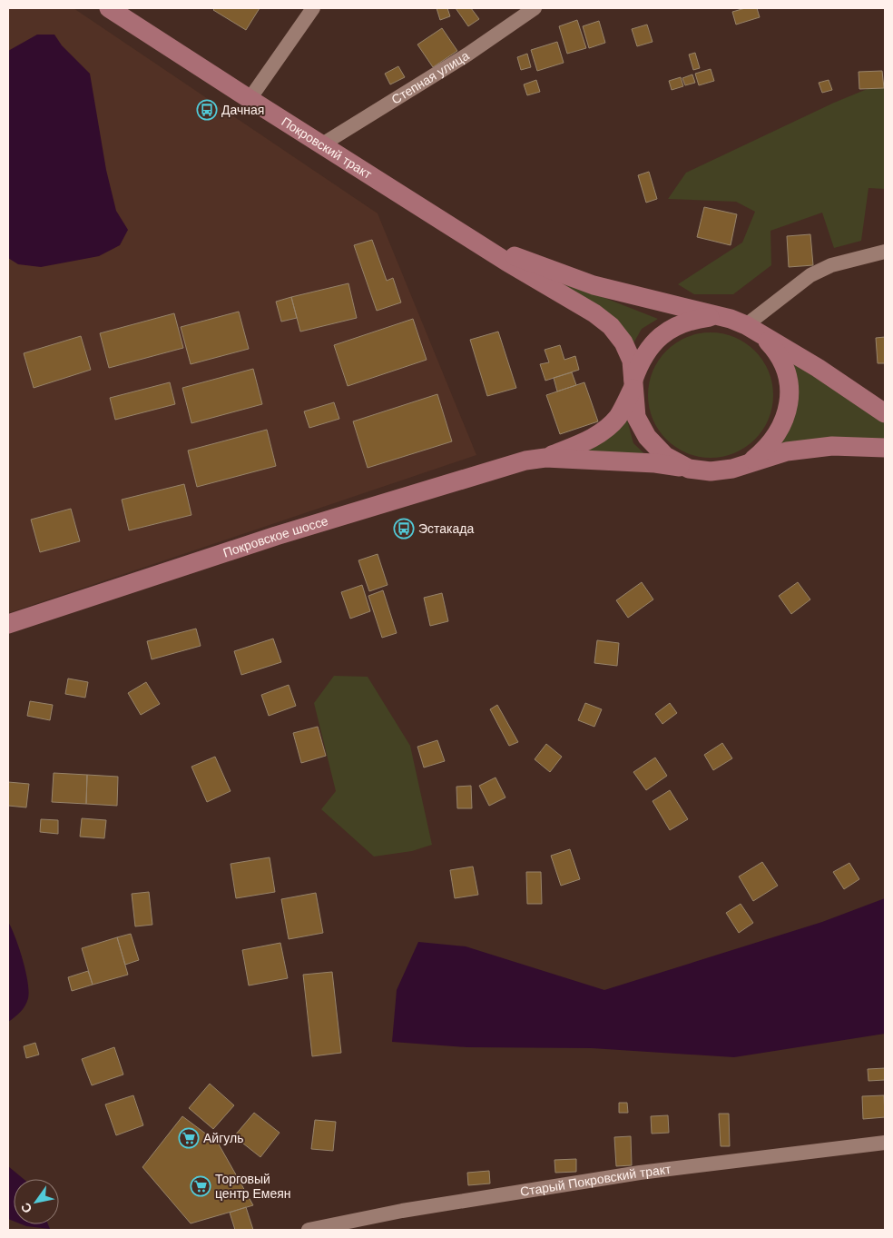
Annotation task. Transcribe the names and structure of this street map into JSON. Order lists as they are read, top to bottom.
{
  "streets": {
    "main road": ["Покровский тракт", "Покровское шоссе"],
    "street": ["Степная улица", "Старый Покровский тракт"]
  },
  "crossings": [
    ["Степная улица", "Покровский тракт"]
  ],
  "places": {
    "bus stop": ["Дачная", "Эстакада"],
    "supermarket": ["Айгуль", "Торговый центр Емеян"]
  },
  "north": "bottom left"
}
